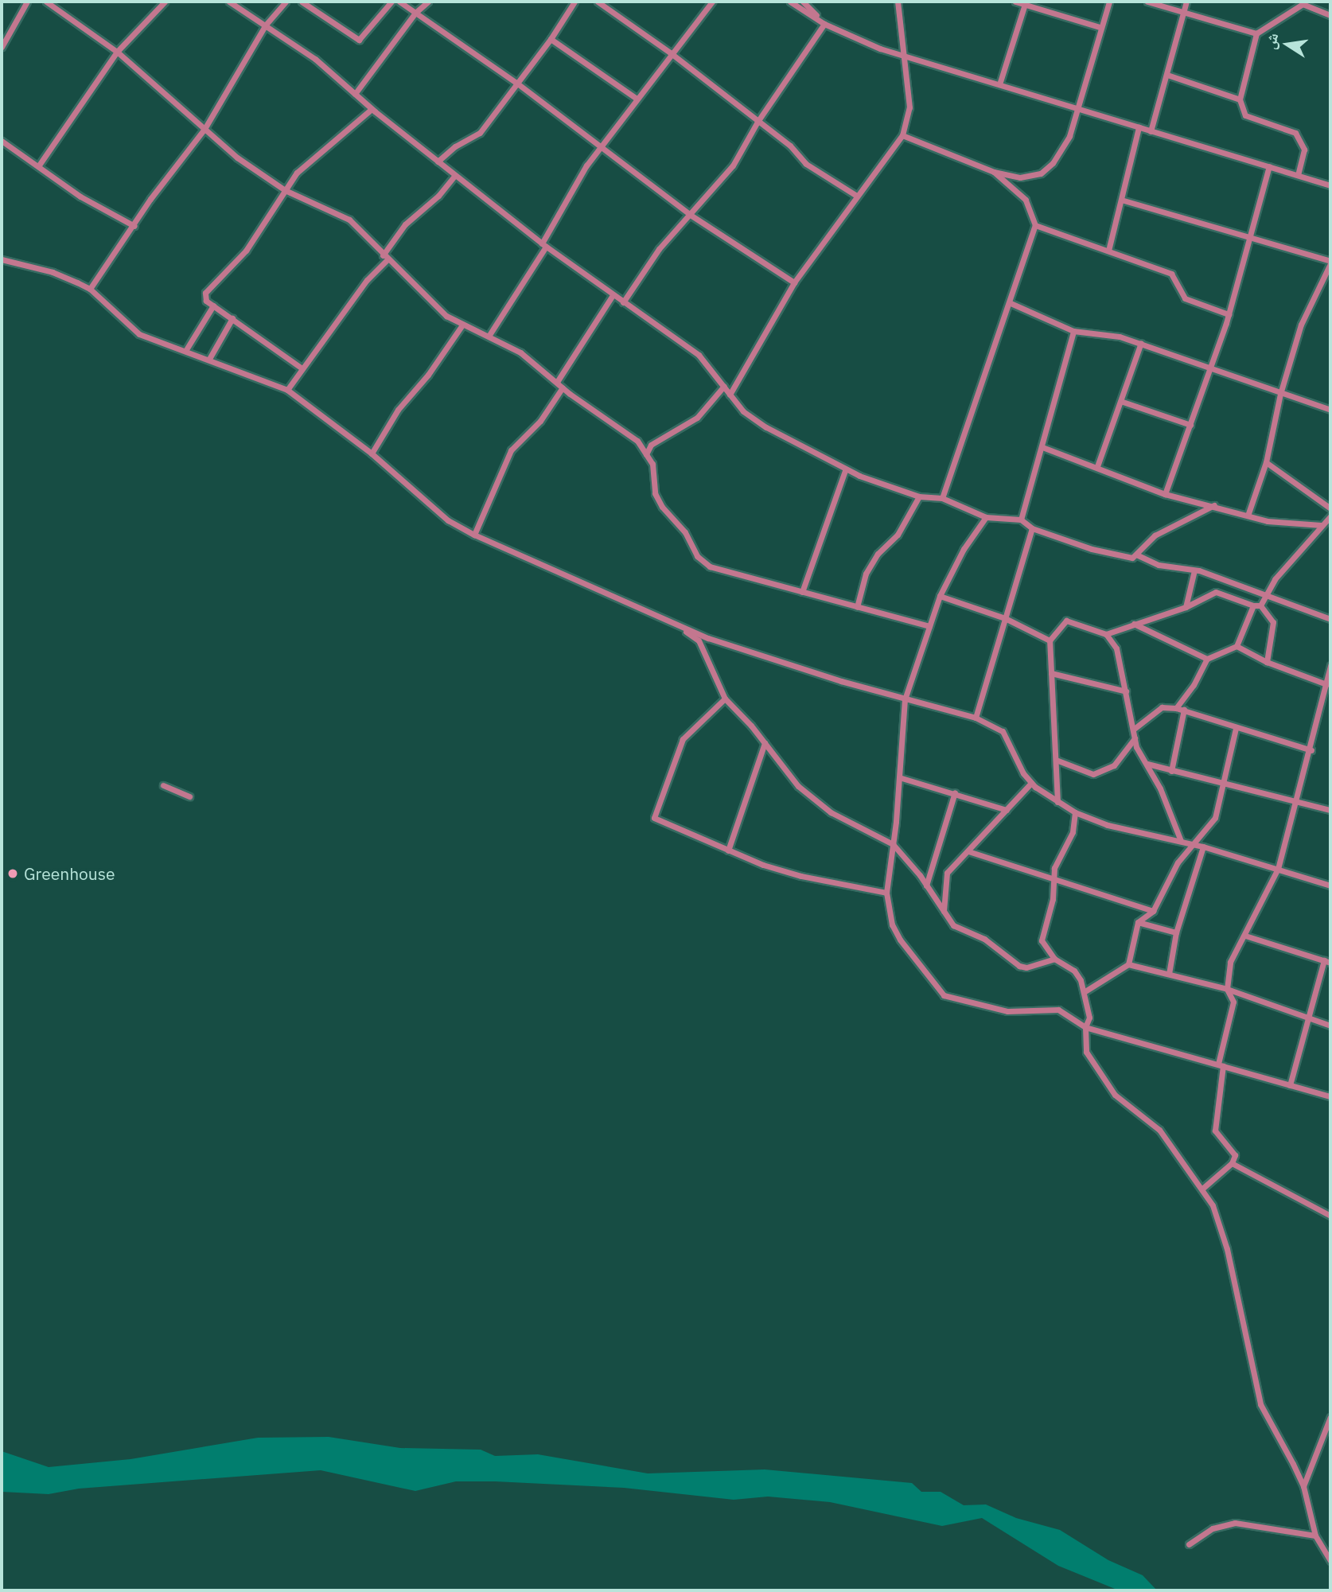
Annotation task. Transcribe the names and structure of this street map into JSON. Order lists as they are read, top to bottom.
{
  "places": ["Greenhouse"],
  "north": "left"
}
